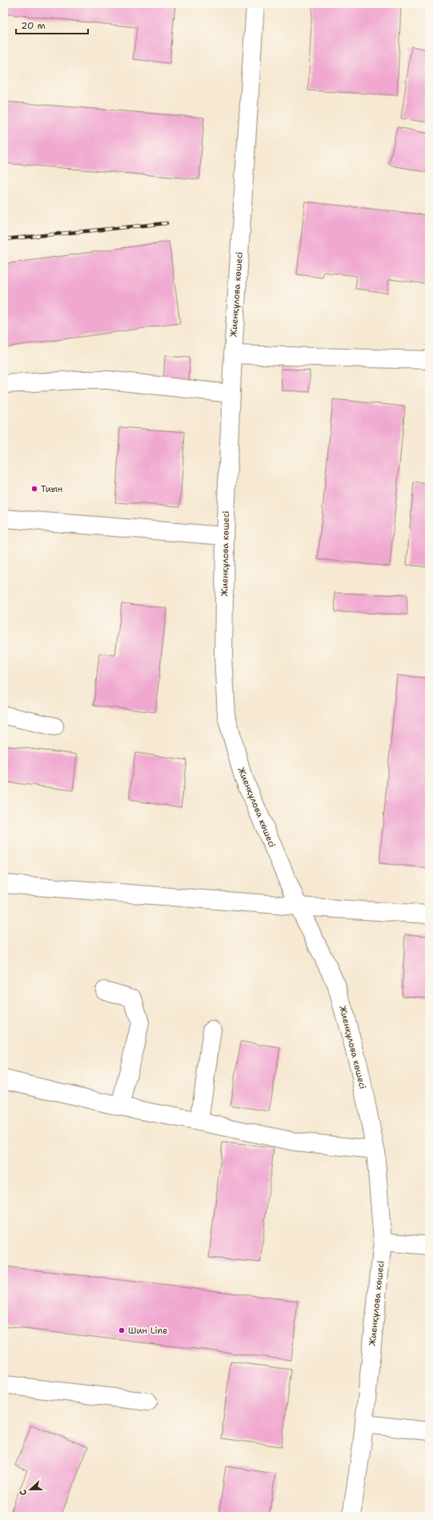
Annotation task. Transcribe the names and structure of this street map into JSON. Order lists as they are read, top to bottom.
{
  "streets": {
    "street": ["Жиенқұлова көшесі"]
  },
  "places": ["Тиын", "Шин Line"],
  "scale_bar": "20 m",
  "north": "left"
}
